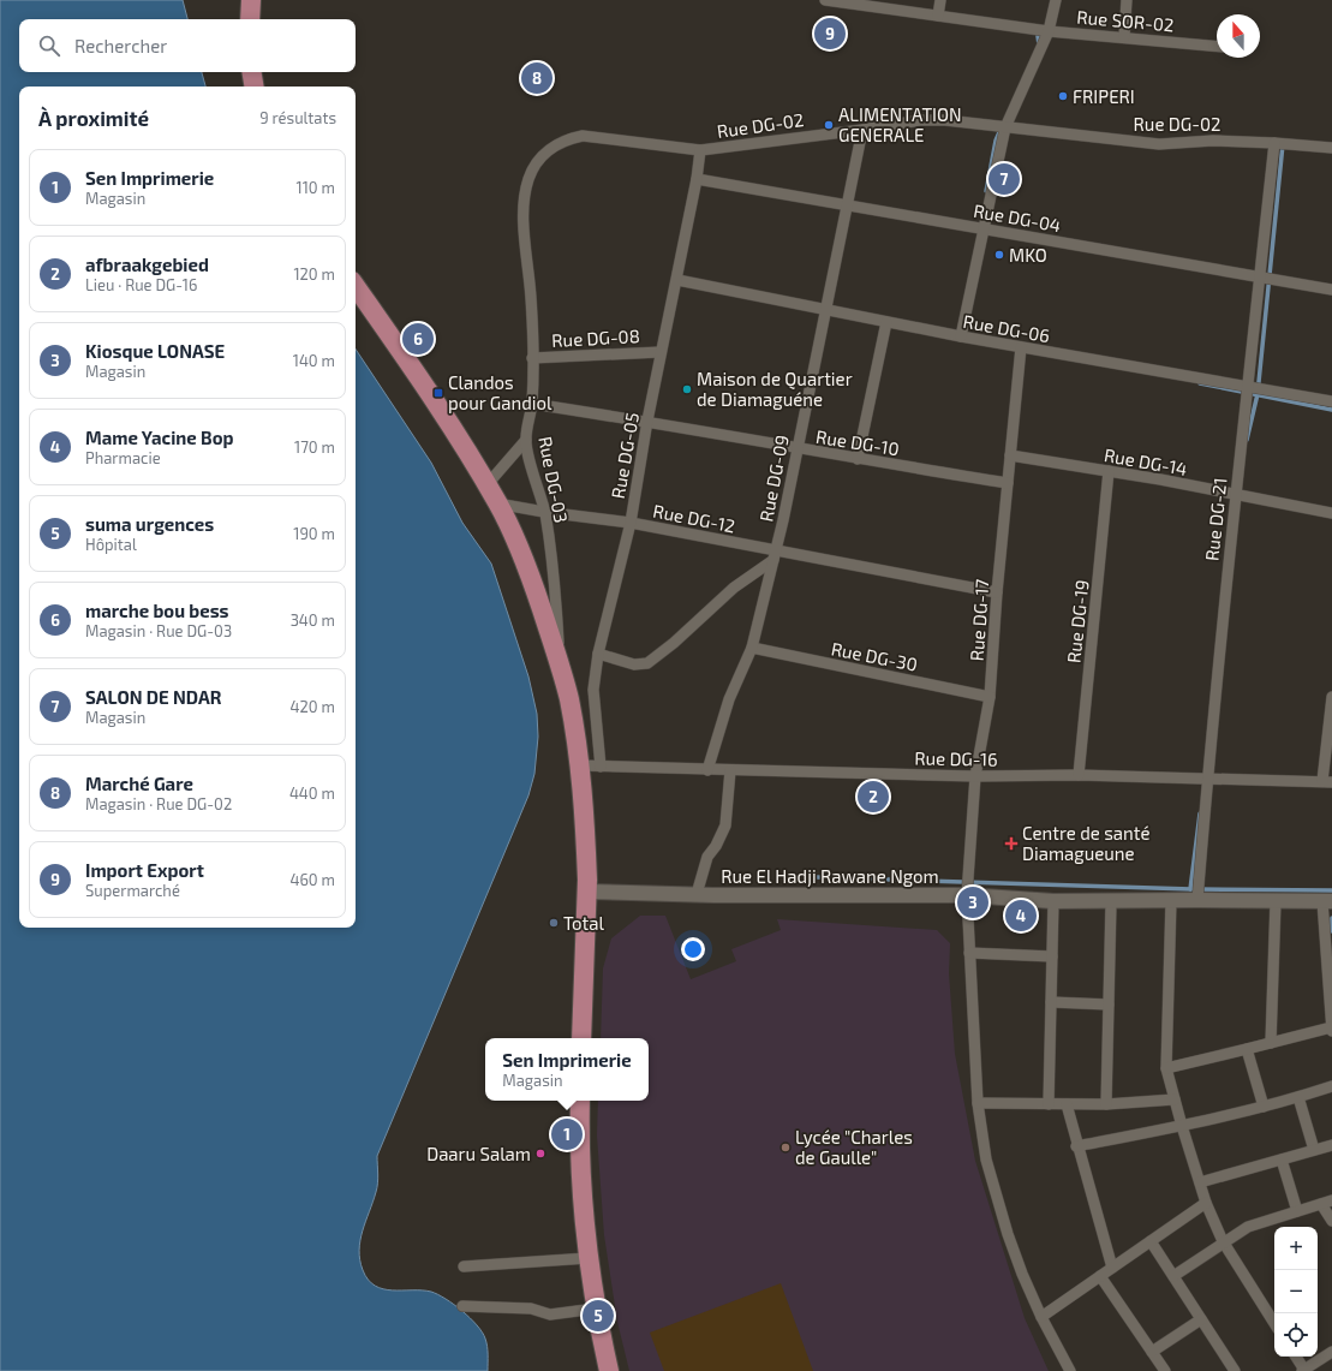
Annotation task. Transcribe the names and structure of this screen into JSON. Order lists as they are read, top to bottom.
{
  "streets": {
    "street": [
      "Rue SOR-02",
      "Rue DG-02",
      "Rue DG-04",
      "Rue DG-06",
      "Rue DG-08",
      "Rue DG-10",
      "Rue DG-05",
      "Rue DG-14",
      "Rue DG-09",
      "Rue DG-03",
      "Rue DG-12",
      "Rue DG-21",
      "Rue DG-17",
      "Rue DG-19",
      "Rue DG-30",
      "Rue DG-16",
      "Rue El Hadji Rawane Ngom"
    ]
  },
  "crossings": [
    ["Rue DG-02", "Rue DG-05"],
    ["Rue DG-02", "Rue DG-09"],
    ["Rue DG-02", "Rue DG-03"],
    ["Rue DG-02", "Rue DG-21"],
    ["Rue DG-04", "Rue DG-05"],
    ["Rue DG-04", "Rue DG-09"],
    ["Rue DG-04", "Rue DG-21"],
    ["Rue DG-06", "Rue DG-05"],
    ["Rue DG-06", "Rue DG-09"],
    ["Rue DG-06", "Rue DG-21"],
    ["Rue DG-06", "Rue DG-17"],
    ["Rue DG-08", "Rue DG-05"],
    ["Rue DG-08", "Rue DG-03"],
    ["Rue DG-10", "Rue DG-05"],
    ["Rue DG-10", "Rue DG-09"],
    ["Rue DG-10", "Rue DG-03"],
    ["Rue DG-10", "Rue DG-17"],
    ["Rue DG-05", "Rue DG-12"],
    ["Rue DG-05", "Rue DG-16"],
    ["Rue DG-14", "Rue DG-21"],
    ["Rue DG-14", "Rue DG-17"],
    ["Rue DG-14", "Rue DG-19"],
    ["Rue DG-09", "Rue DG-12"],
    ["Rue DG-09", "Rue DG-30"],
    ["Rue DG-09", "Rue DG-16"],
    ["Rue DG-03", "Rue DG-12"],
    ["Rue DG-12", "Rue DG-17"],
    ["Rue DG-21", "Rue DG-16"],
    ["Rue DG-21", "Rue El Hadji Rawane Ngom"],
    ["Rue DG-17", "Rue DG-30"],
    ["Rue DG-17", "Rue DG-16"],
    ["Rue DG-17", "Rue El Hadji Rawane Ngom"],
    ["Rue DG-19", "Rue DG-16"]
  ],
  "places": {
    "other": [
      "FRIPERI",
      "ALIMENTATION GENERALE",
      "MKO",
      "Maison de Quartier de Diamaguéne",
      "Total",
      "Lycée \"Charles de Gaulle\"",
      "Daaru Salam"
    ],
    "transit": ["Clandos pour Gandiol"],
    "health": ["Centre de santé Diamagueune"]
  },
  "north": "top",
  "page": {
    "pins": [
      "9",
      "8",
      "7",
      "6",
      "2",
      "3",
      "4",
      "1",
      "5"
    ],
    "search": "Rechercher",
    "heading": ["À proximité", "9 résultats"],
    "list": [
      {
        "mark": "1",
        "name": "Sen Imprimerie",
        "note": "Magasin",
        "value": "110 m"
      },
      {
        "mark": "2",
        "name": "afbraakgebied",
        "note": "Lieu · Rue DG-16",
        "value": "120 m"
      },
      {
        "mark": "3",
        "name": "Kiosque LONASE",
        "note": "Magasin",
        "value": "140 m"
      },
      {
        "mark": "4",
        "name": "Mame Yacine Bop",
        "note": "Pharmacie",
        "value": "170 m"
      },
      {
        "mark": "5",
        "name": "suma urgences",
        "note": "Hôpital",
        "value": "190 m"
      },
      {
        "mark": "6",
        "name": "marche bou bess",
        "note": "Magasin · Rue DG-03",
        "value": "340 m"
      },
      {
        "mark": "7",
        "name": "SALON DE NDAR",
        "note": "Magasin",
        "value": "420 m"
      },
      {
        "mark": "8",
        "name": "Marché Gare",
        "note": "Magasin · Rue DG-02",
        "value": "440 m"
      },
      {
        "mark": "9",
        "name": "Import Export",
        "note": "Supermarché",
        "value": "460 m"
      }
    ],
    "popup": ["Sen Imprimerie", "Magasin"],
    "map_buttons": ["+", "−"]
  }
}
